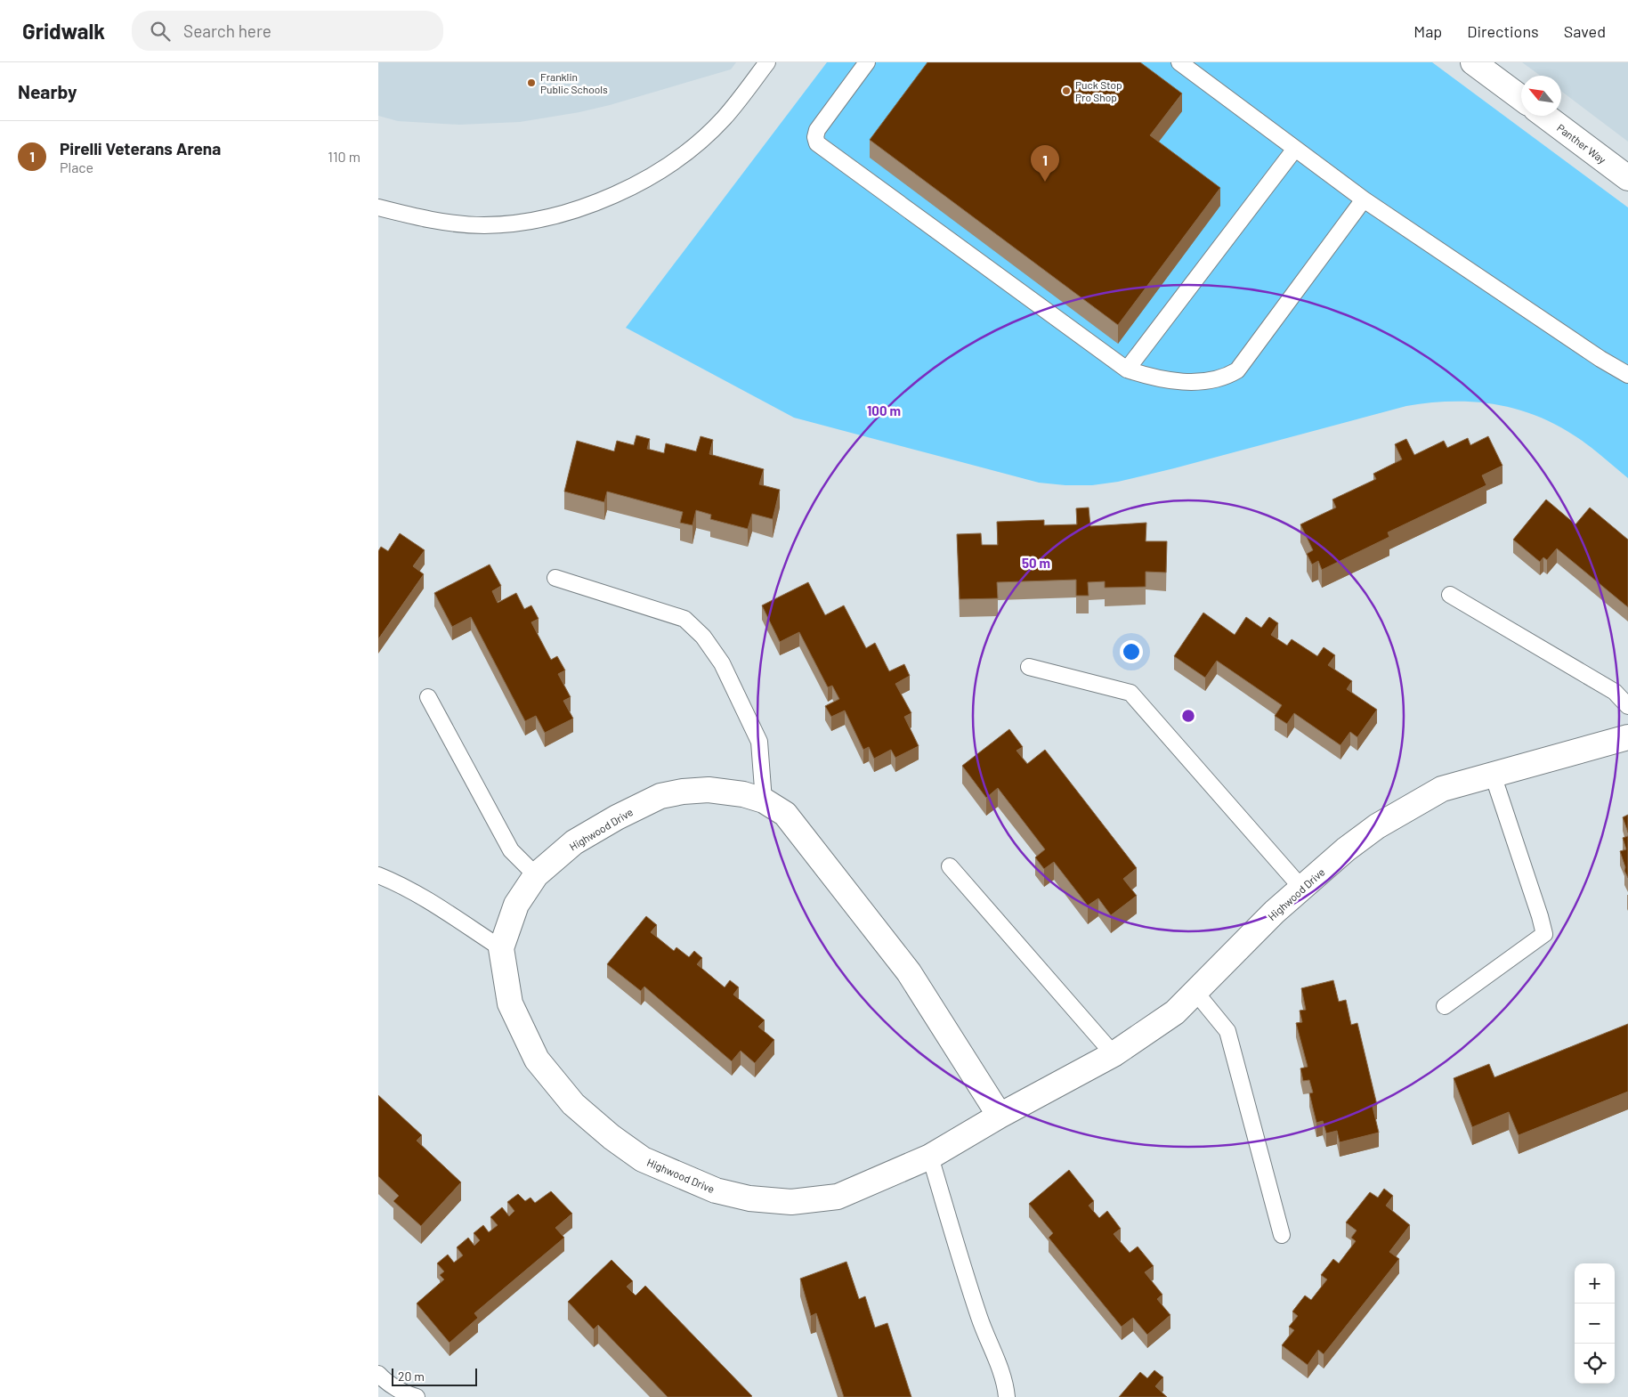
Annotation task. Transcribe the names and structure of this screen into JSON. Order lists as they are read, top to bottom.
{
  "streets": {
    "street": ["Panther Way", "Highwood Drive"]
  },
  "places": ["Franklin Public Schools", "Puck Stop Pro Shop"],
  "scale_bar": "20 m",
  "north": "top left",
  "page": {
    "header": "Gridwalk",
    "search": "Search here",
    "nav": ["Map", "Directions", "Saved"],
    "heading": "Nearby",
    "list": [
      {
        "mark": "1",
        "name": "Pirelli Veterans Arena",
        "note": "Place",
        "value": "110 m"
      }
    ],
    "pins": "1",
    "map_buttons": ["+", "−"],
    "scale": "20 m"
  },
  "rings": ["100 m", "50 m"]
}
